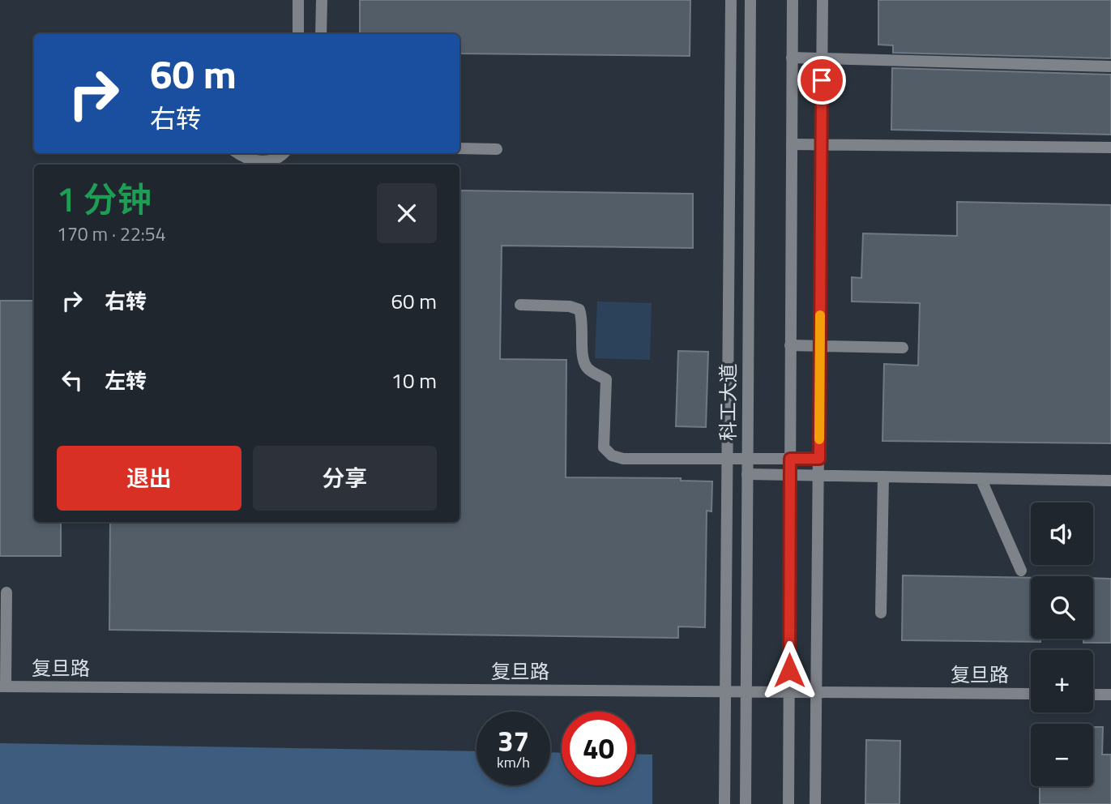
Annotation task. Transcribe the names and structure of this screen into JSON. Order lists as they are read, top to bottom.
{
  "streets": {
    "street": ["科工大道", "复旦路"]
  },
  "crossings": [
    ["科工大道", "复旦路"]
  ],
  "page": {
    "turn": ["60 m", "右转"],
    "heading": ["1 分钟", "170 m · 22:54"],
    "list": [
      {
        "name": "右转",
        "value": "60 m"
      },
      {
        "name": "左转",
        "value": "10 m"
      }
    ],
    "buttons": ["退出", "分享"],
    "map_buttons": ["+", "−"],
    "speed": "37 km/h",
    "limit": "40"
  }
}
